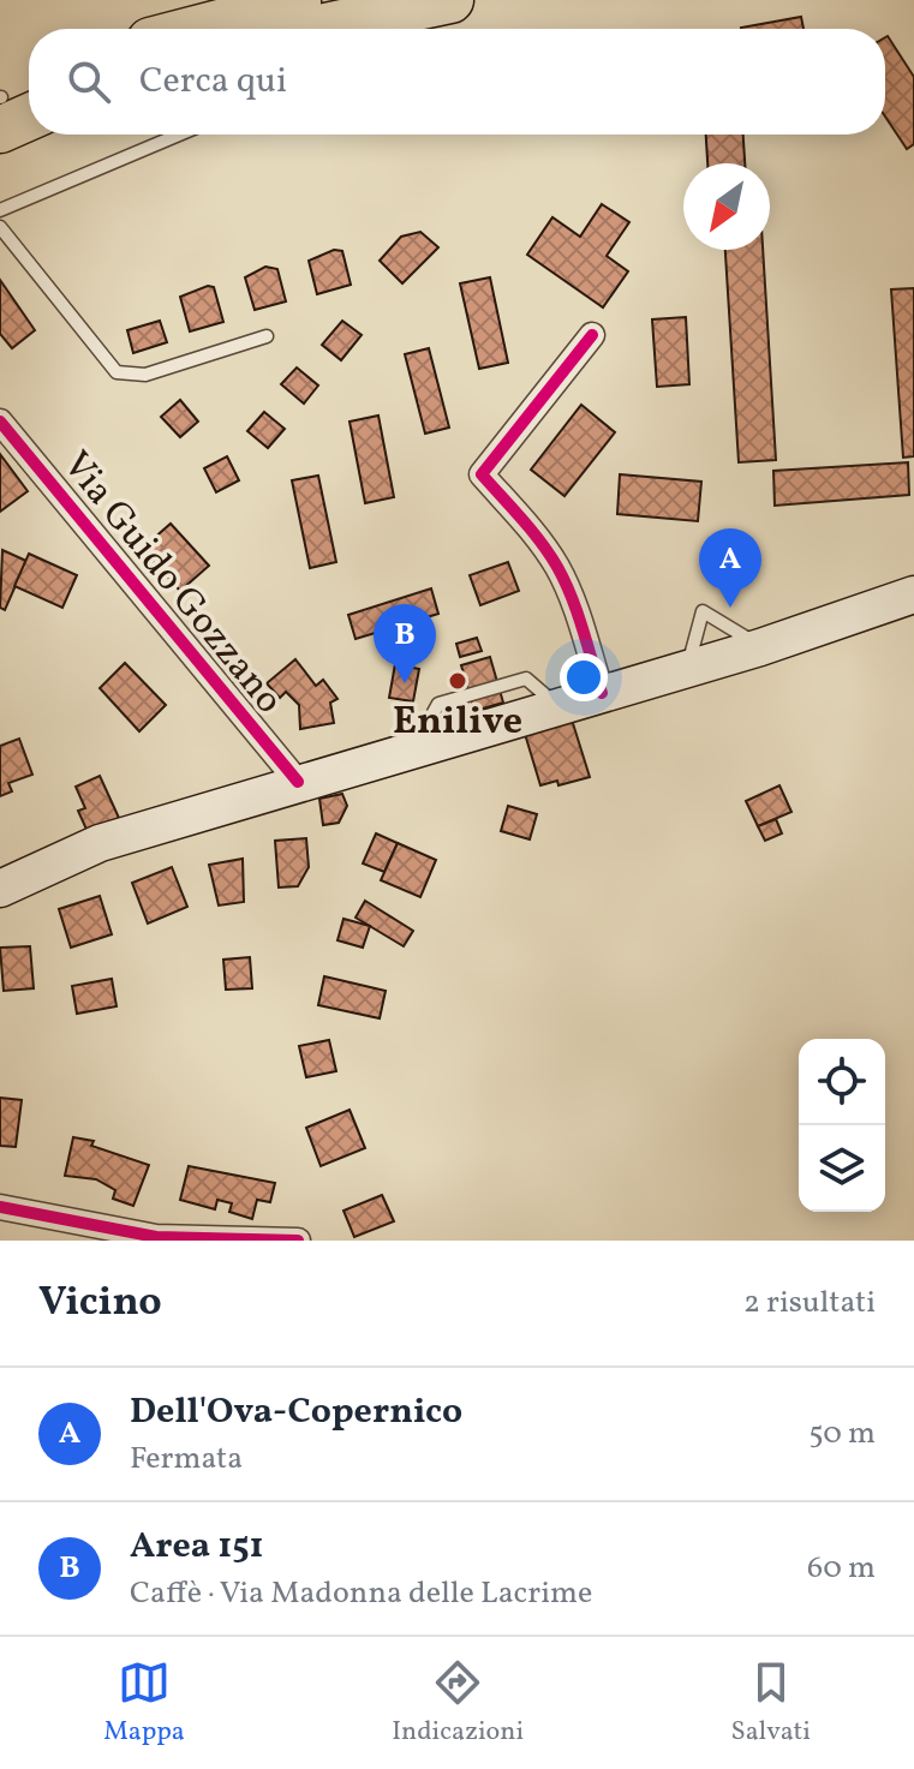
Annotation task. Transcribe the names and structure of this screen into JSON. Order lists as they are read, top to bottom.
{
  "streets": {
    "street": ["Via Guido Gozzano"]
  },
  "places": ["Enilive"],
  "north": "bottom left",
  "page": {
    "search": "Cerca qui",
    "pins": ["A", "B"],
    "heading": ["Vicino", "2 risultati"],
    "list": [
      {
        "mark": "A",
        "name": "Dell'Ova-Copernico",
        "note": "Fermata",
        "value": "50 m"
      },
      {
        "mark": "B",
        "name": "Area 151",
        "note": "Caffè · Via Madonna delle Lacrime",
        "value": "60 m"
      }
    ],
    "nav": ["Mappa", "Indicazioni", "Salvati"]
  }
}
